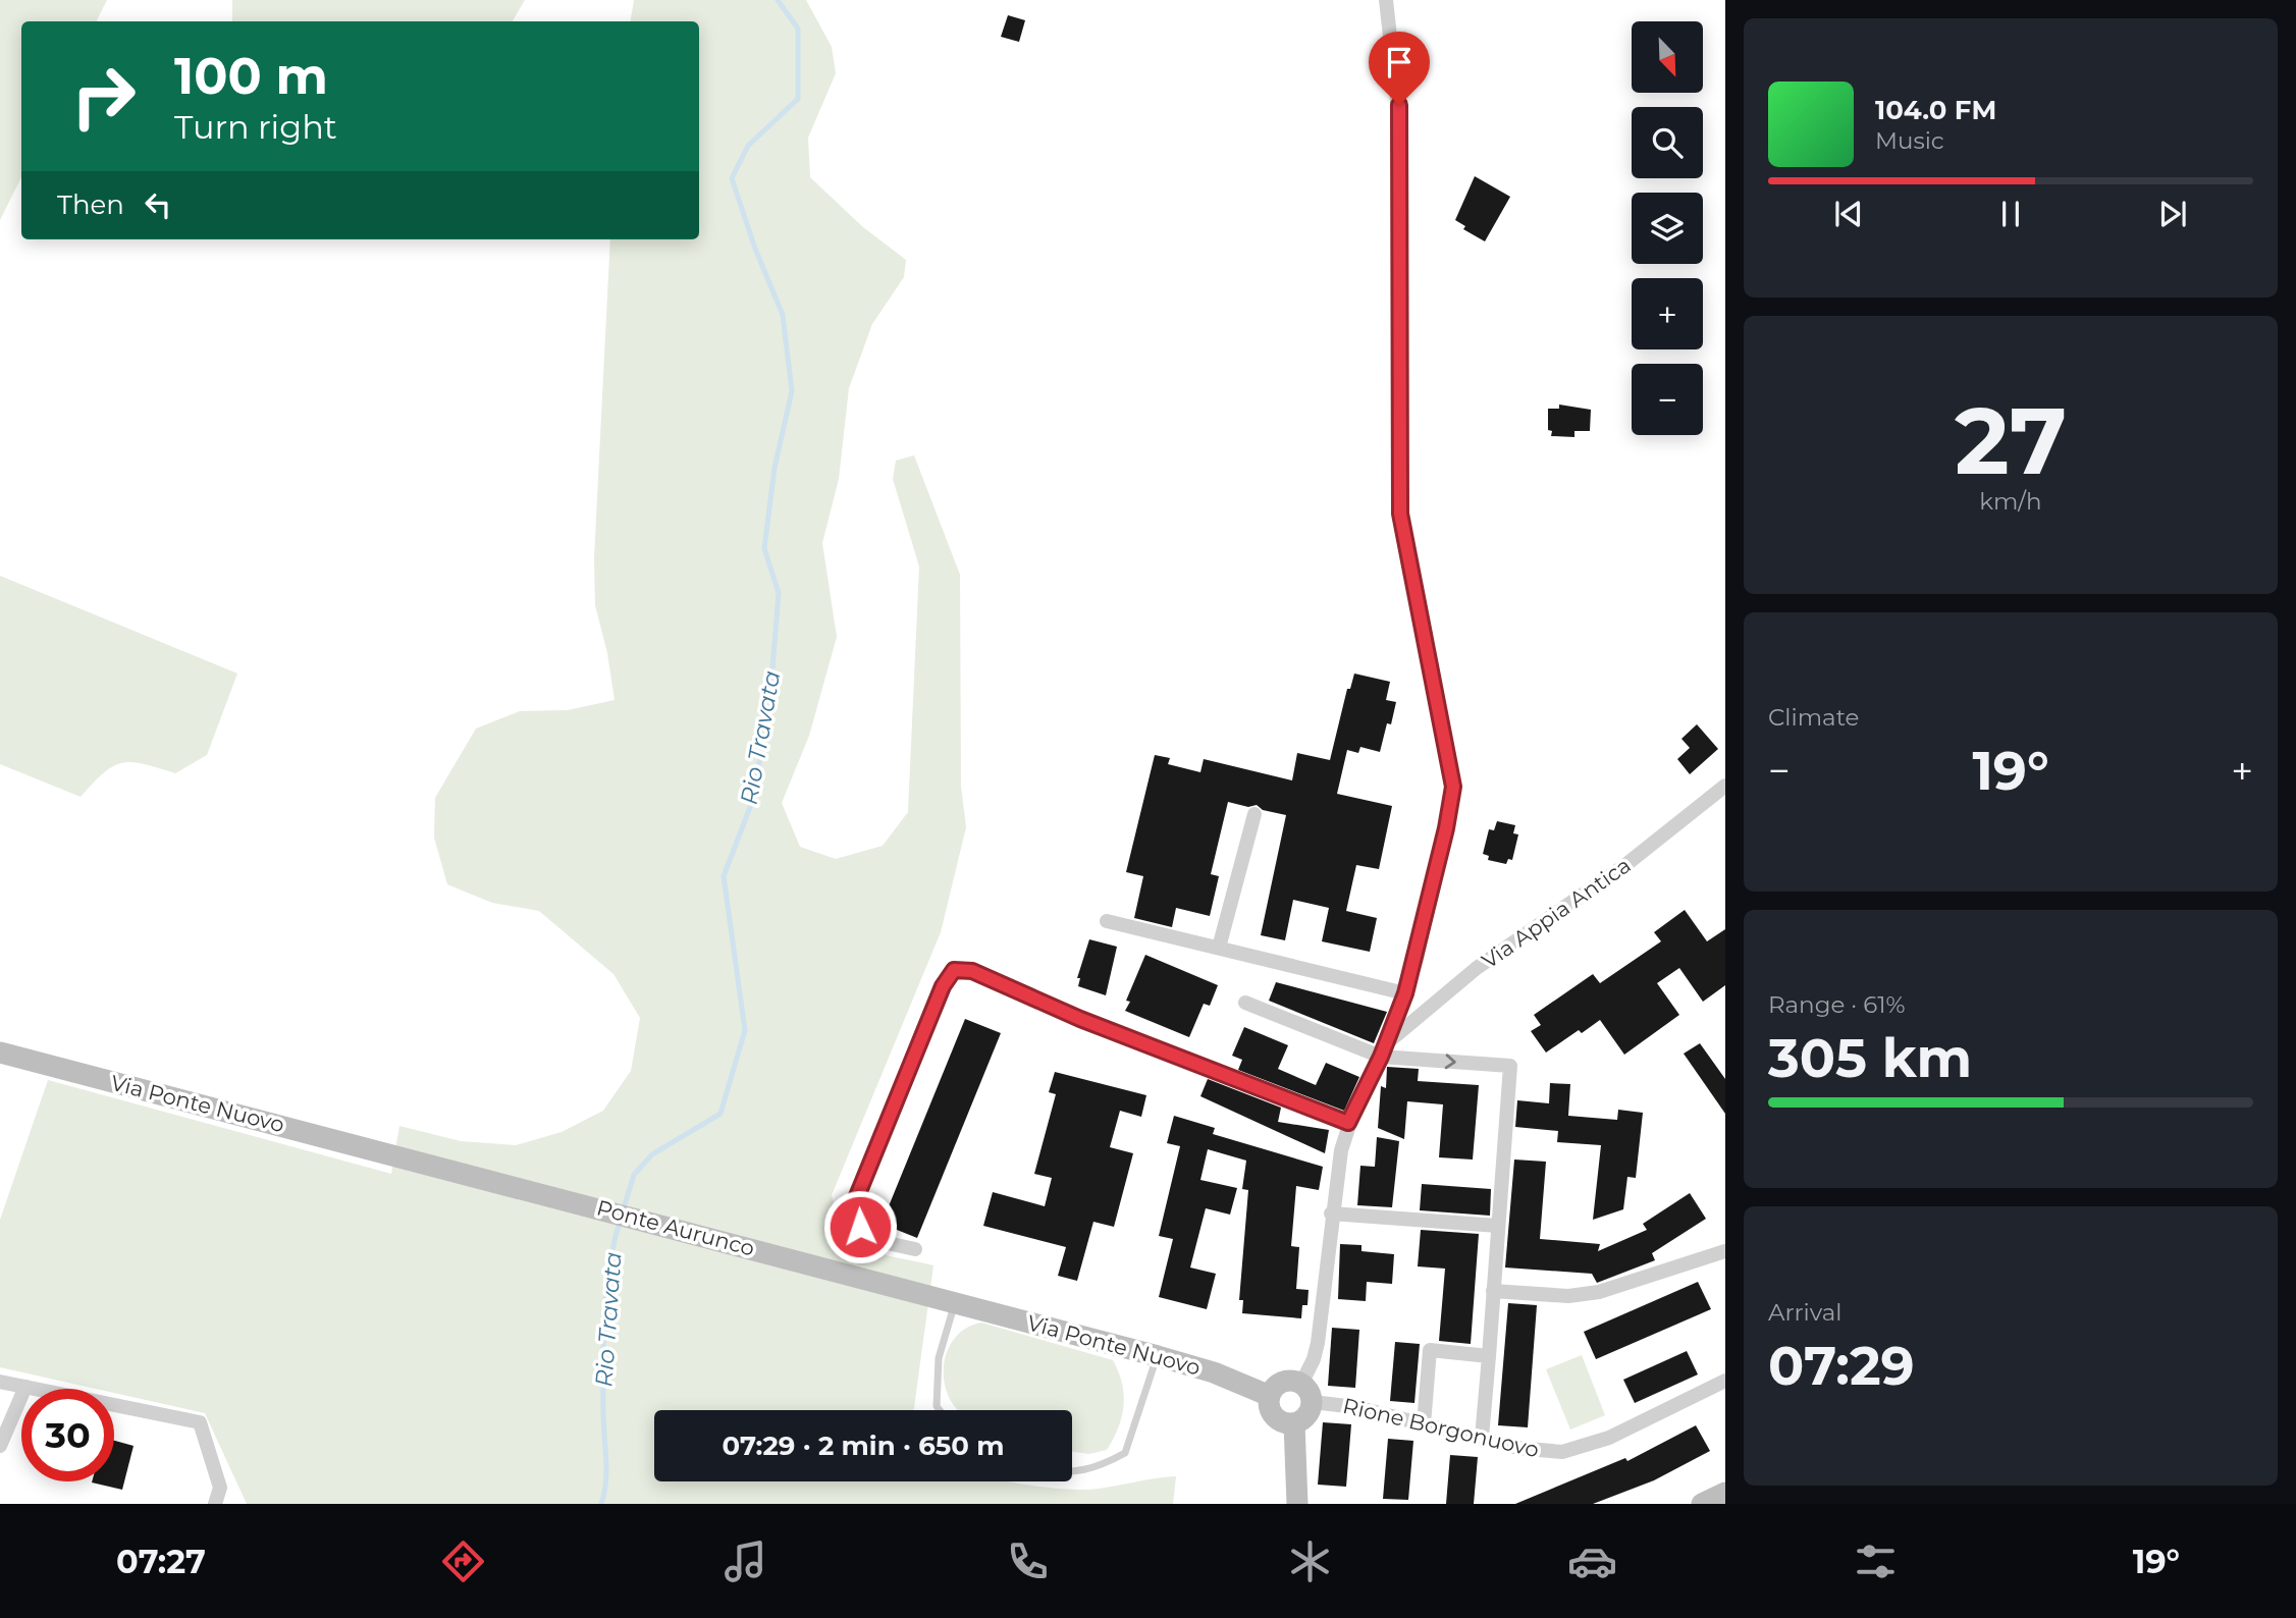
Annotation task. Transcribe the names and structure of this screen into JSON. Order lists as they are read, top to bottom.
{
  "streets": {
    "street": [
      "Via Appia Antica",
      "Via Ponte Nuovo",
      "Ponte Aurunco",
      "Rione Borgonuovo"
    ]
  },
  "crossings": [
    ["Via Ponte Nuovo", "Ponte Aurunco"],
    ["Via Ponte Nuovo", "Rione Borgonuovo"]
  ],
  "water": ["Rio Travata"],
  "north": "bottom right",
  "page": {
    "map_buttons": ["+", "−"],
    "turn": ["100 m", "Turn right"],
    "song": ["104.0 FM", "Music"],
    "then": "Then",
    "tile": [
      ["27", "km/h"],
      "Climate",
      ["Range · 61%", "305 km"],
      ["Arrival", "07:29"]
    ],
    "heat": ["−", "19°", "+"],
    "limit": "30",
    "trip": "07:29 · 2 min · 650 m",
    "tabs": ["07:27", "19°"]
  }
}
